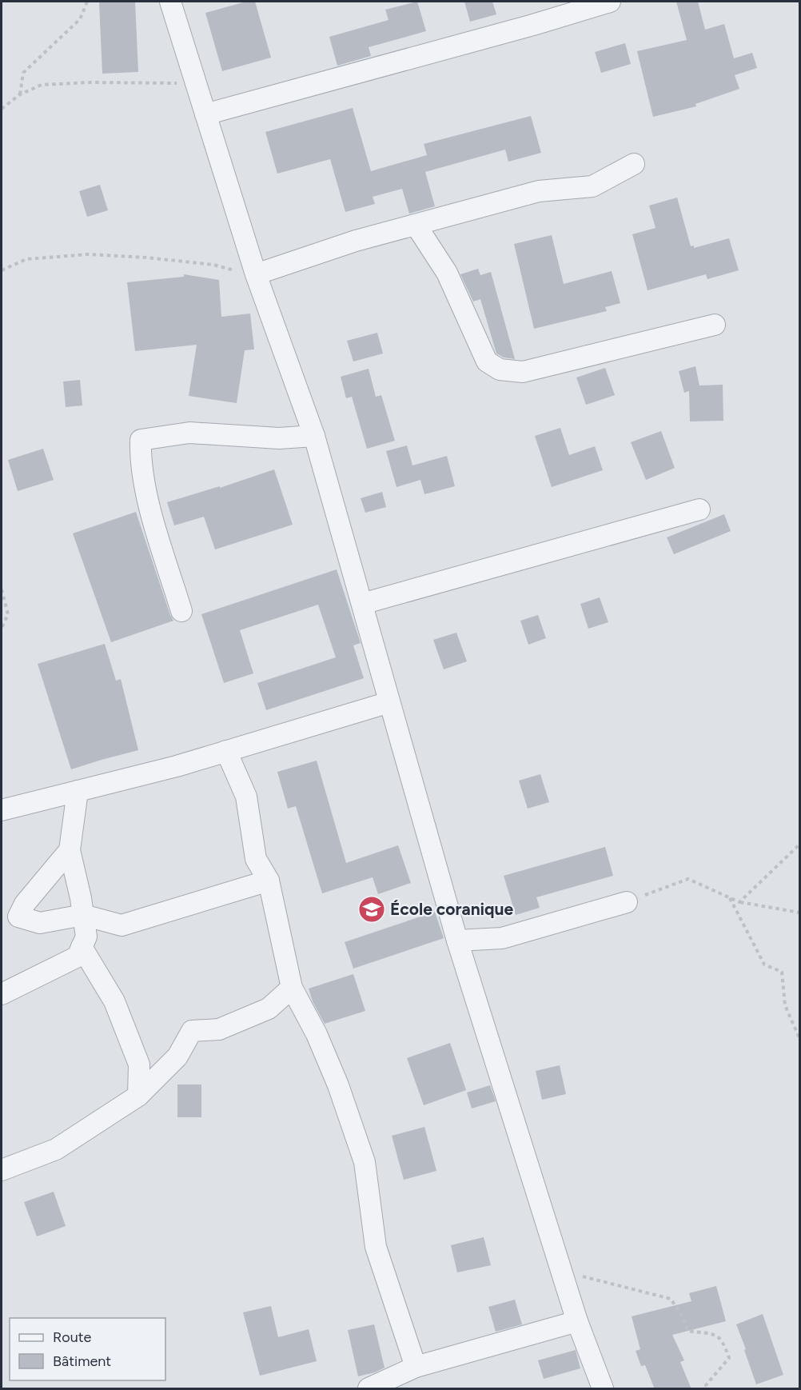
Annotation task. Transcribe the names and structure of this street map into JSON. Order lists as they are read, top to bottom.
{
  "places": {
    "school or university": ["École coranique"]
  },
  "legend": ["Route", "Bâtiment"]
}
